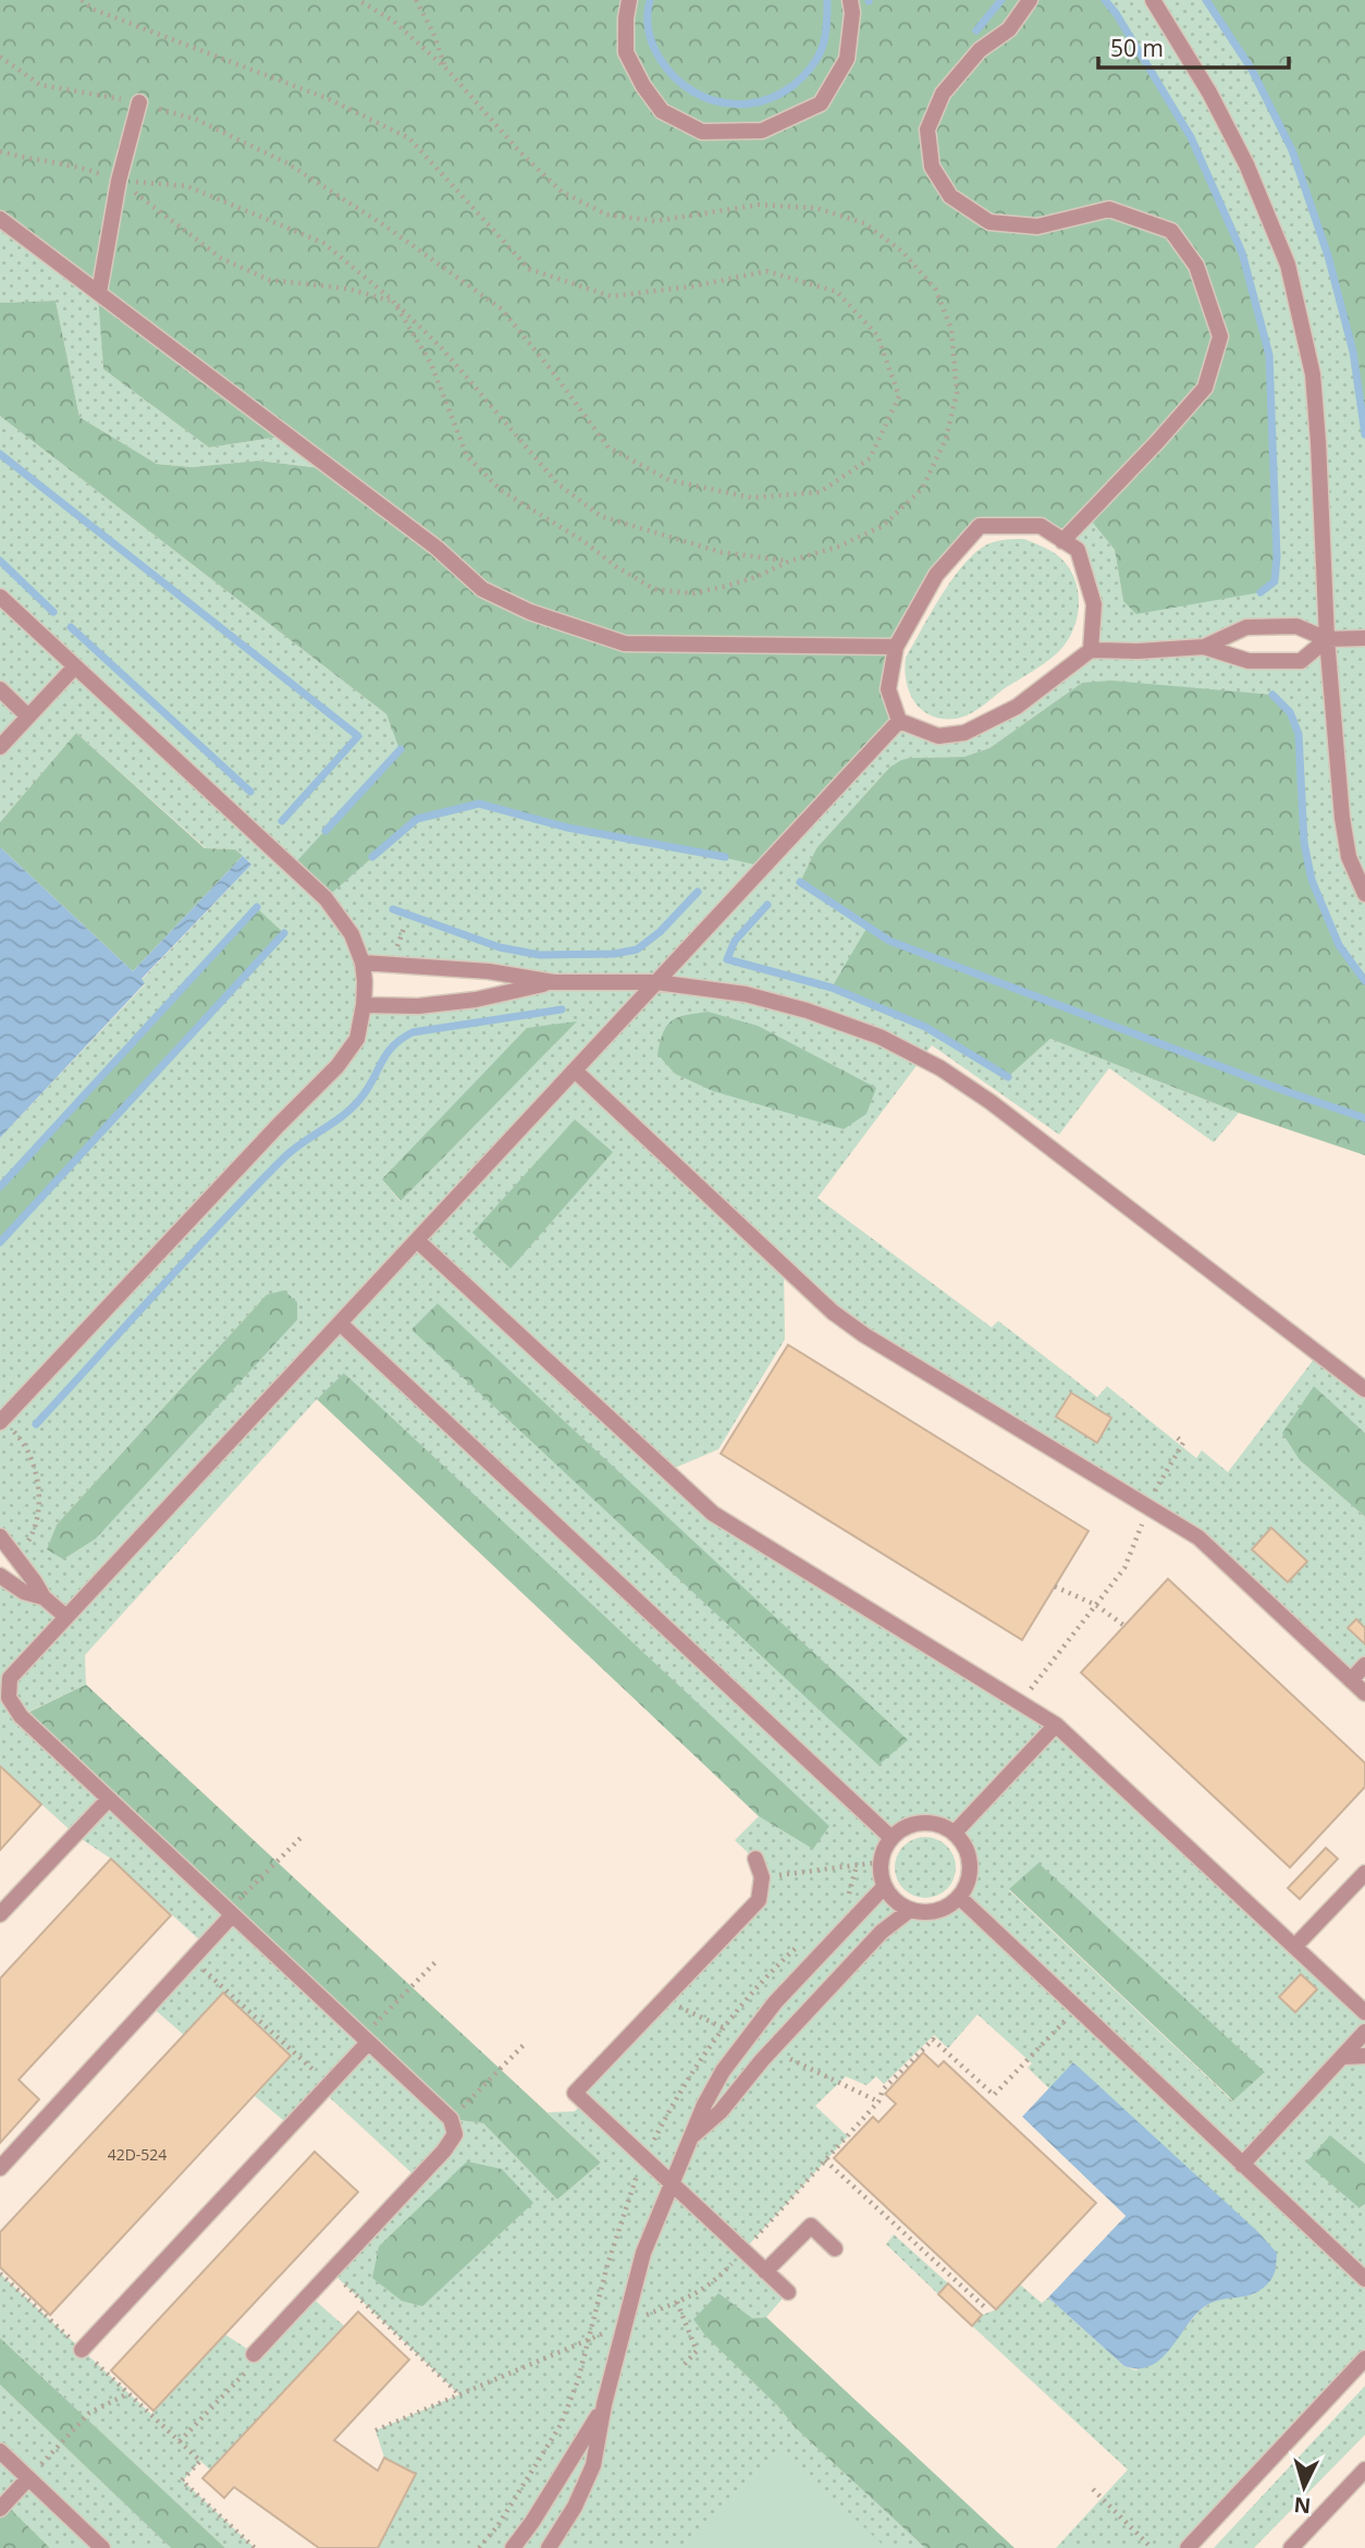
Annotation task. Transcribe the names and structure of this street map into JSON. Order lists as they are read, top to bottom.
{
  "house_numbers": ["42D-524"],
  "scale_bar": "50 m",
  "north": "bottom"
}
